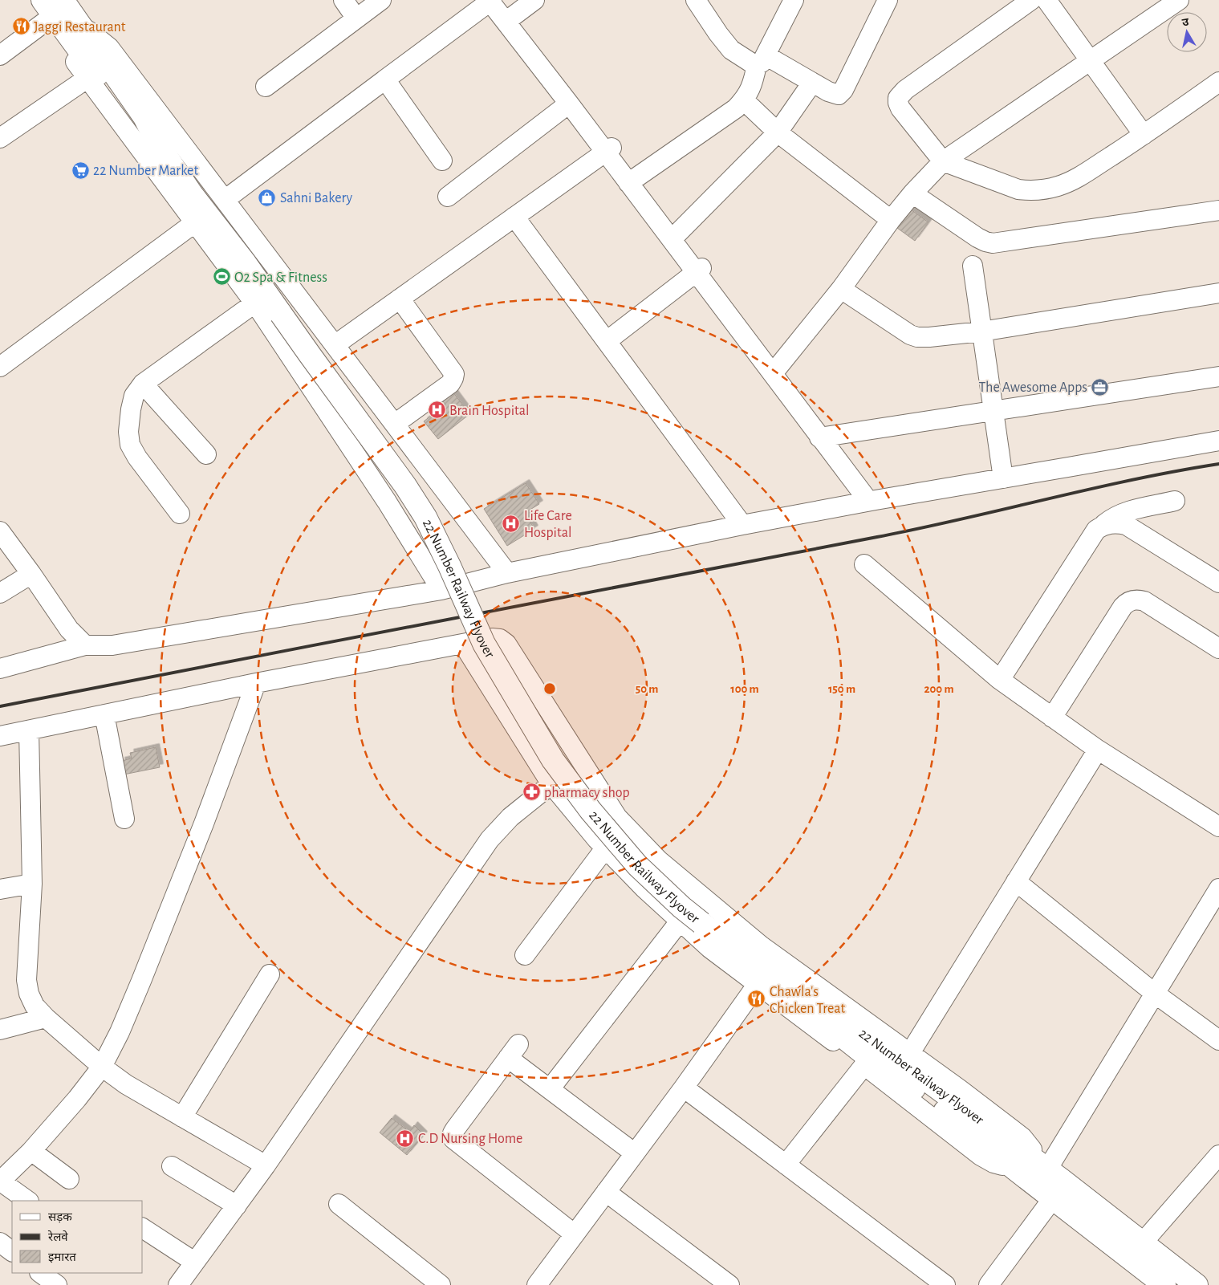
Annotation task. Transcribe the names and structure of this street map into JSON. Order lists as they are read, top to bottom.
{
  "streets": {
    "main road": ["22 Number Railway Flyover"]
  },
  "places": {
    "restaurant": ["Jaggi Restaurant", "Chawla's Chicken Treat"],
    "supermarket": ["22 Number Market"],
    "shop": ["Sahni Bakery"],
    "sports": ["O2 Spa & Fitness"],
    "office": ["The Awesome Apps"],
    "hospital": ["Brain Hospital", "Life Care Hospital", "C.D Nursing Home"],
    "pharmacy": ["pharmacy shop"]
  },
  "legend": ["सड़क", "रेलवे", "इमारत"],
  "north": "top",
  "rings": [
    "50 m",
    "100 m",
    "150 m",
    "200 m"
  ]
}
